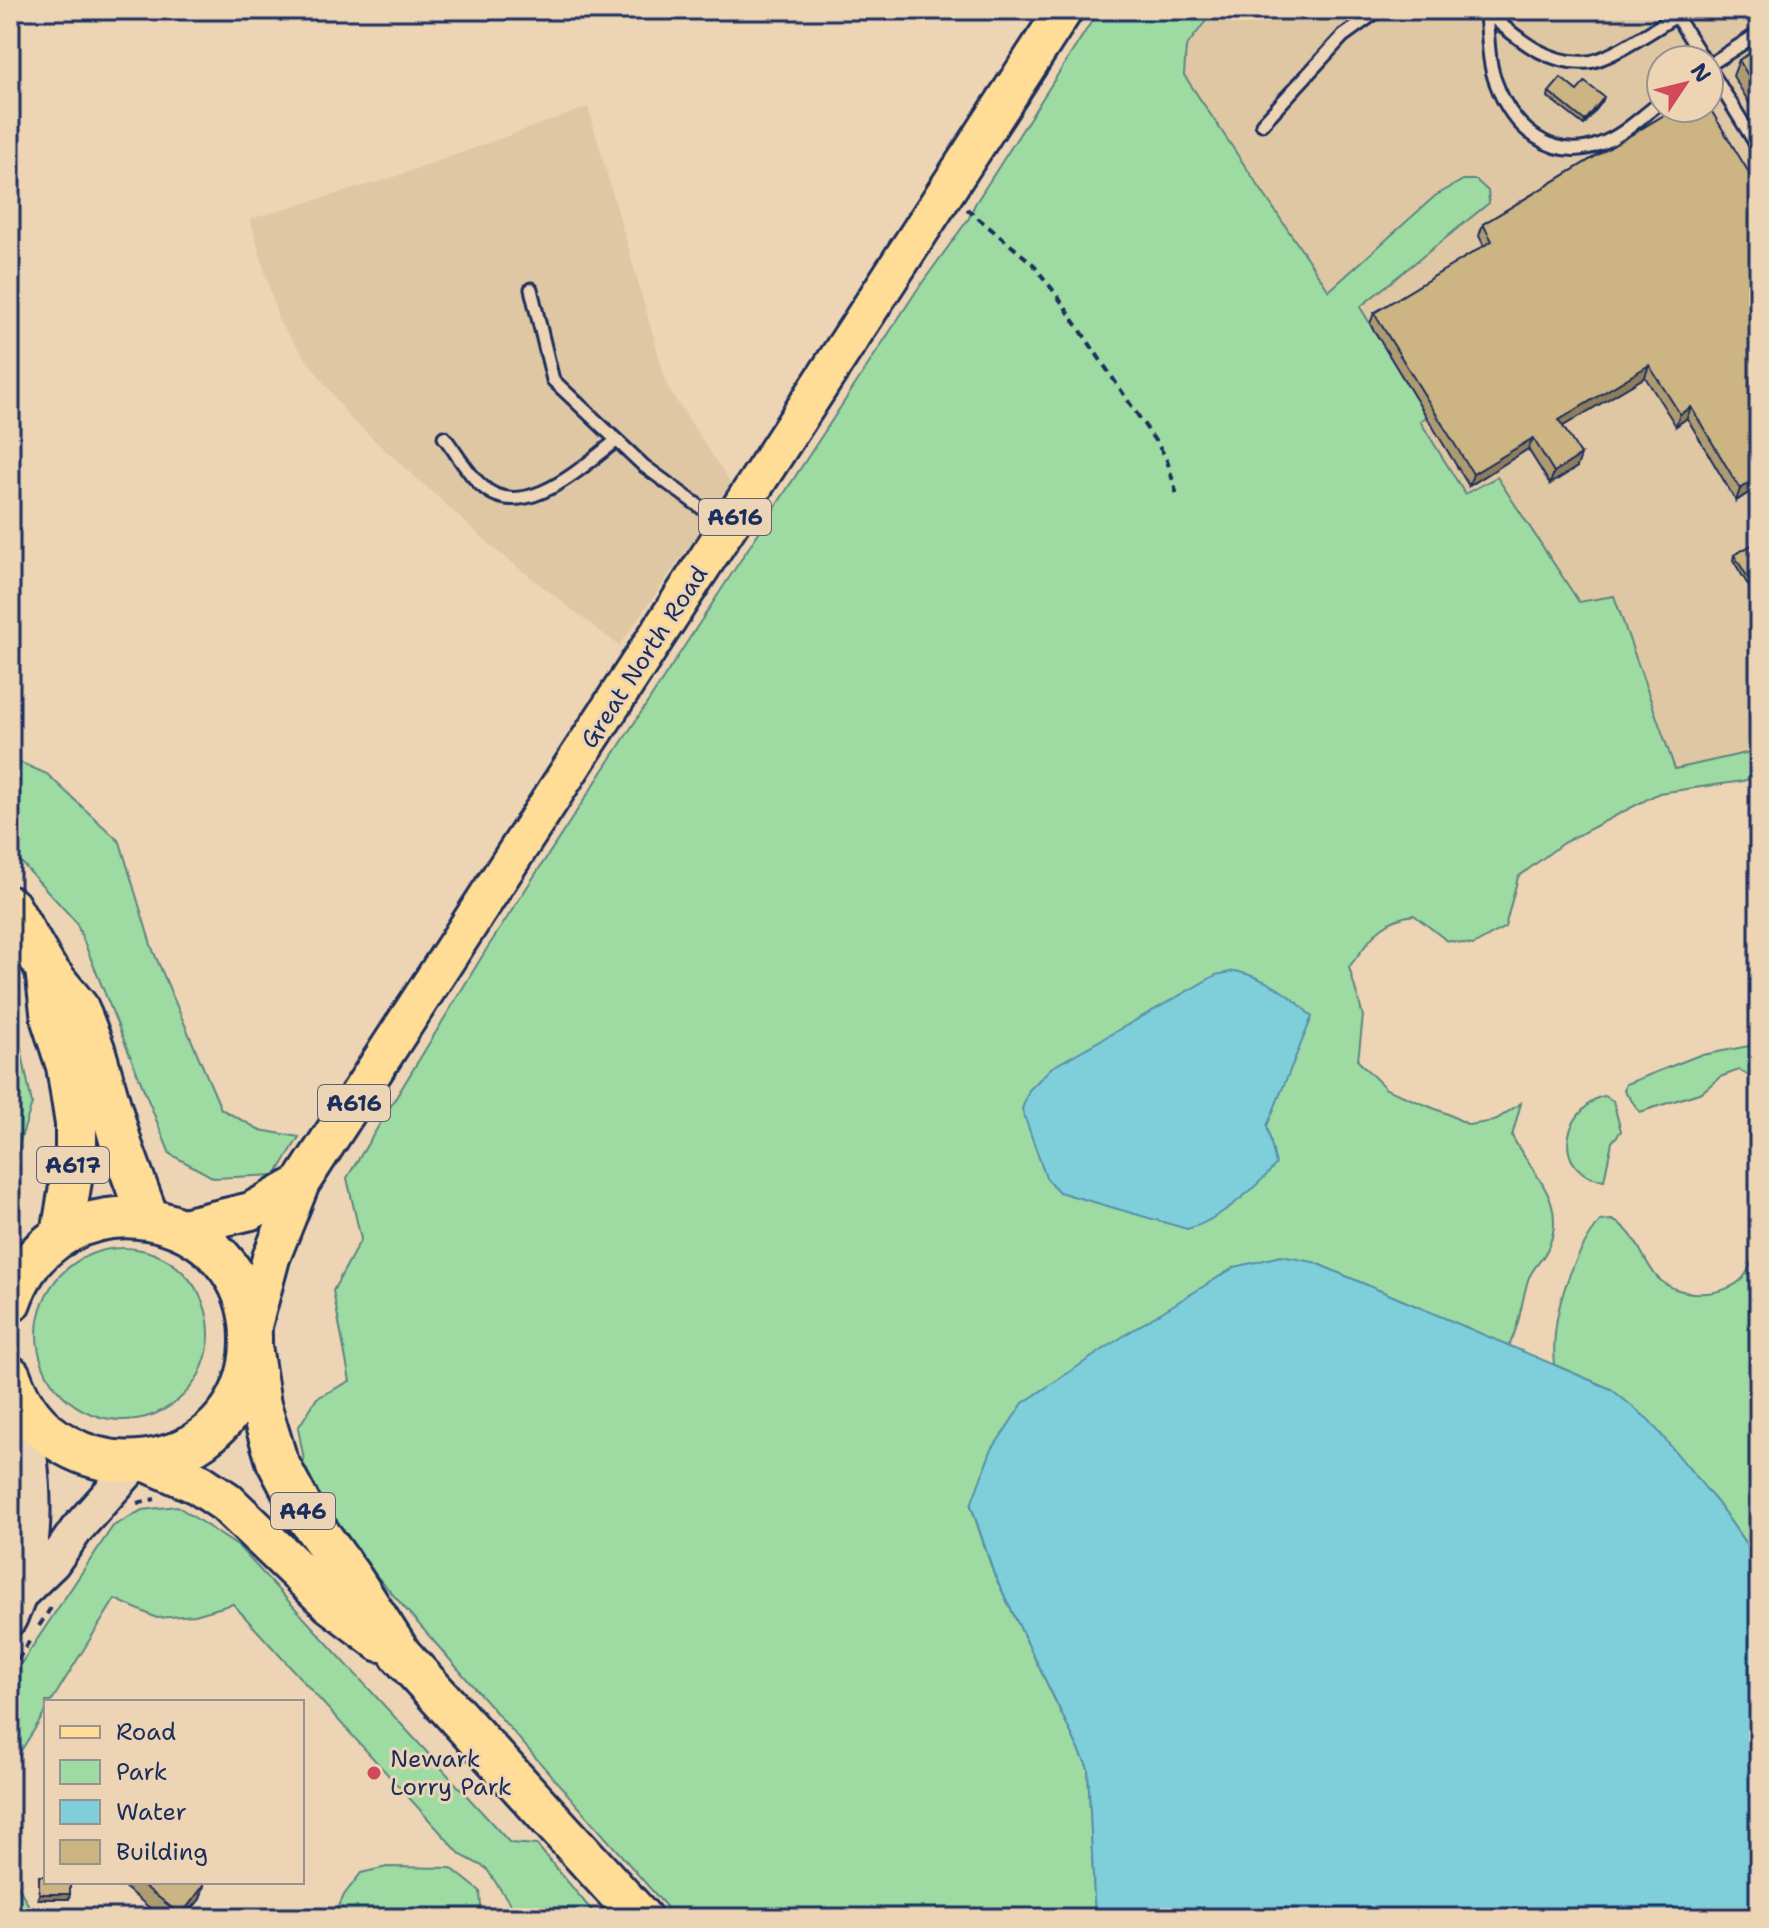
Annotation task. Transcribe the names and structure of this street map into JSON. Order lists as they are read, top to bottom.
{
  "streets": {
    "highway": ["A617", "A46"],
    "main road": ["A616", "Great North Road"]
  },
  "crossings": [
    ["Great North Road", "A617"],
    ["Great North Road", "A46"]
  ],
  "places": ["Newark Lorry Park"],
  "legend": [
    "Road",
    "Park",
    "Water",
    "Building"
  ],
  "north": "top right"
}
